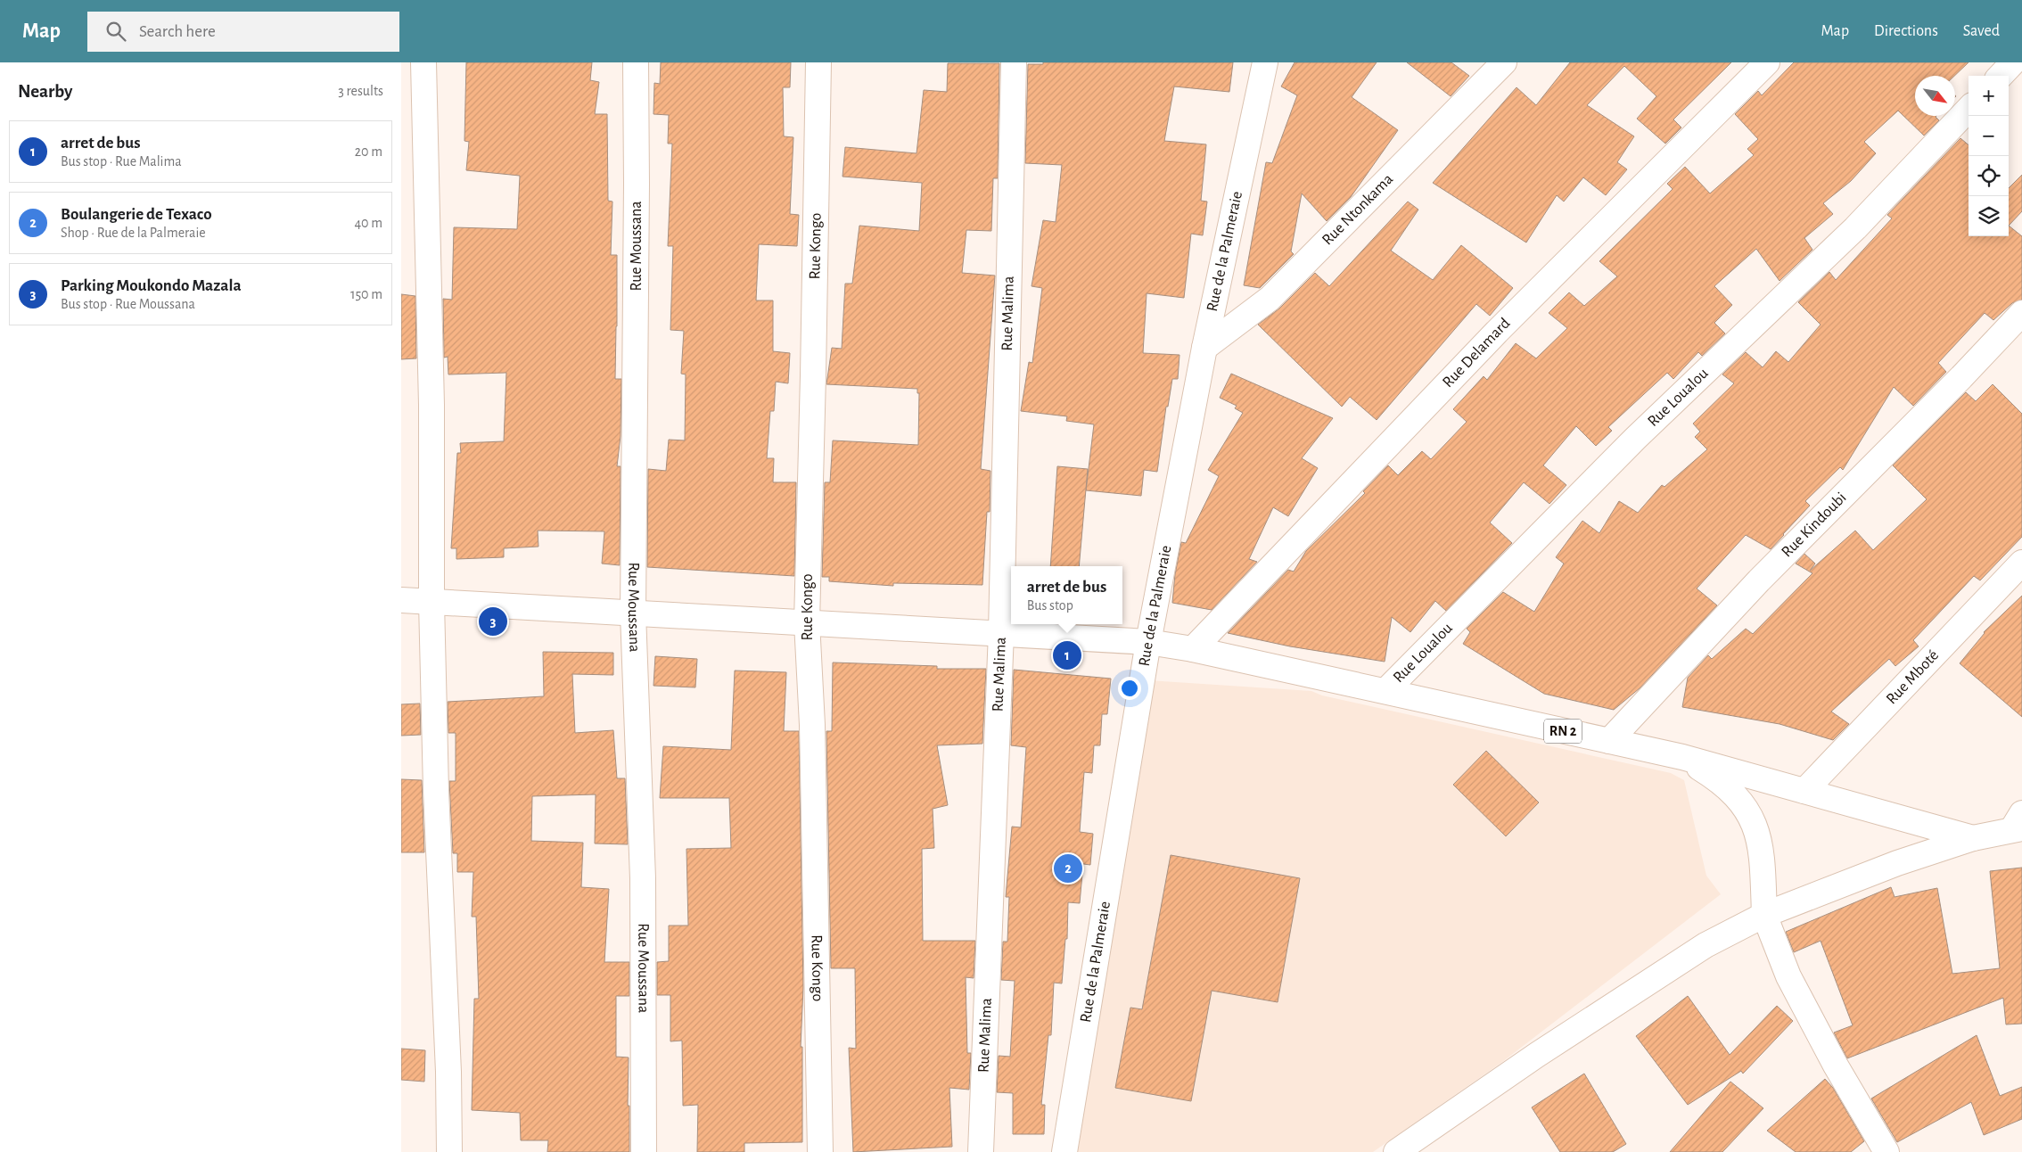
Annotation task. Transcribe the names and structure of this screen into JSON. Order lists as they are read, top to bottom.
{
  "streets": {
    "main road": [
      "Rue Ntonkama",
      "Rue Moussana",
      "Rue Kongo",
      "Rue de la Palmeraie",
      "Rue Malima",
      "Rue Delamard",
      "Rue Loualou",
      "Rue Kindoubi",
      "Rue Mboté",
      "RN 2"
    ]
  },
  "crossings": [
    ["Rue Ntonkama", "Rue de la Palmeraie"],
    ["Rue de la Palmeraie", "RN 2"],
    ["Rue Delamard", "RN 2"],
    ["Rue Loualou", "RN 2"],
    ["Rue Kindoubi", "RN 2"],
    ["Rue Mboté", "RN 2"]
  ],
  "north": "bottom right",
  "page": {
    "header": "Map",
    "search": "Search here",
    "nav": ["Map", "Directions", "Saved"],
    "heading": ["Nearby", "3 results"],
    "map_buttons": ["+", "−"],
    "list": [
      {
        "mark": "1",
        "name": "arret de bus",
        "note": "Bus stop · Rue Malima",
        "value": "20 m"
      },
      {
        "mark": "2",
        "name": "Boulangerie de Texaco",
        "note": "Shop · Rue de la Palmeraie",
        "value": "40 m"
      },
      {
        "mark": "3",
        "name": "Parking Moukondo Mazala",
        "note": "Bus stop · Rue Moussana",
        "value": "150 m"
      }
    ],
    "popup": ["arret de bus", "Bus stop"],
    "pins": ["3", "1", "2"]
  }
}
